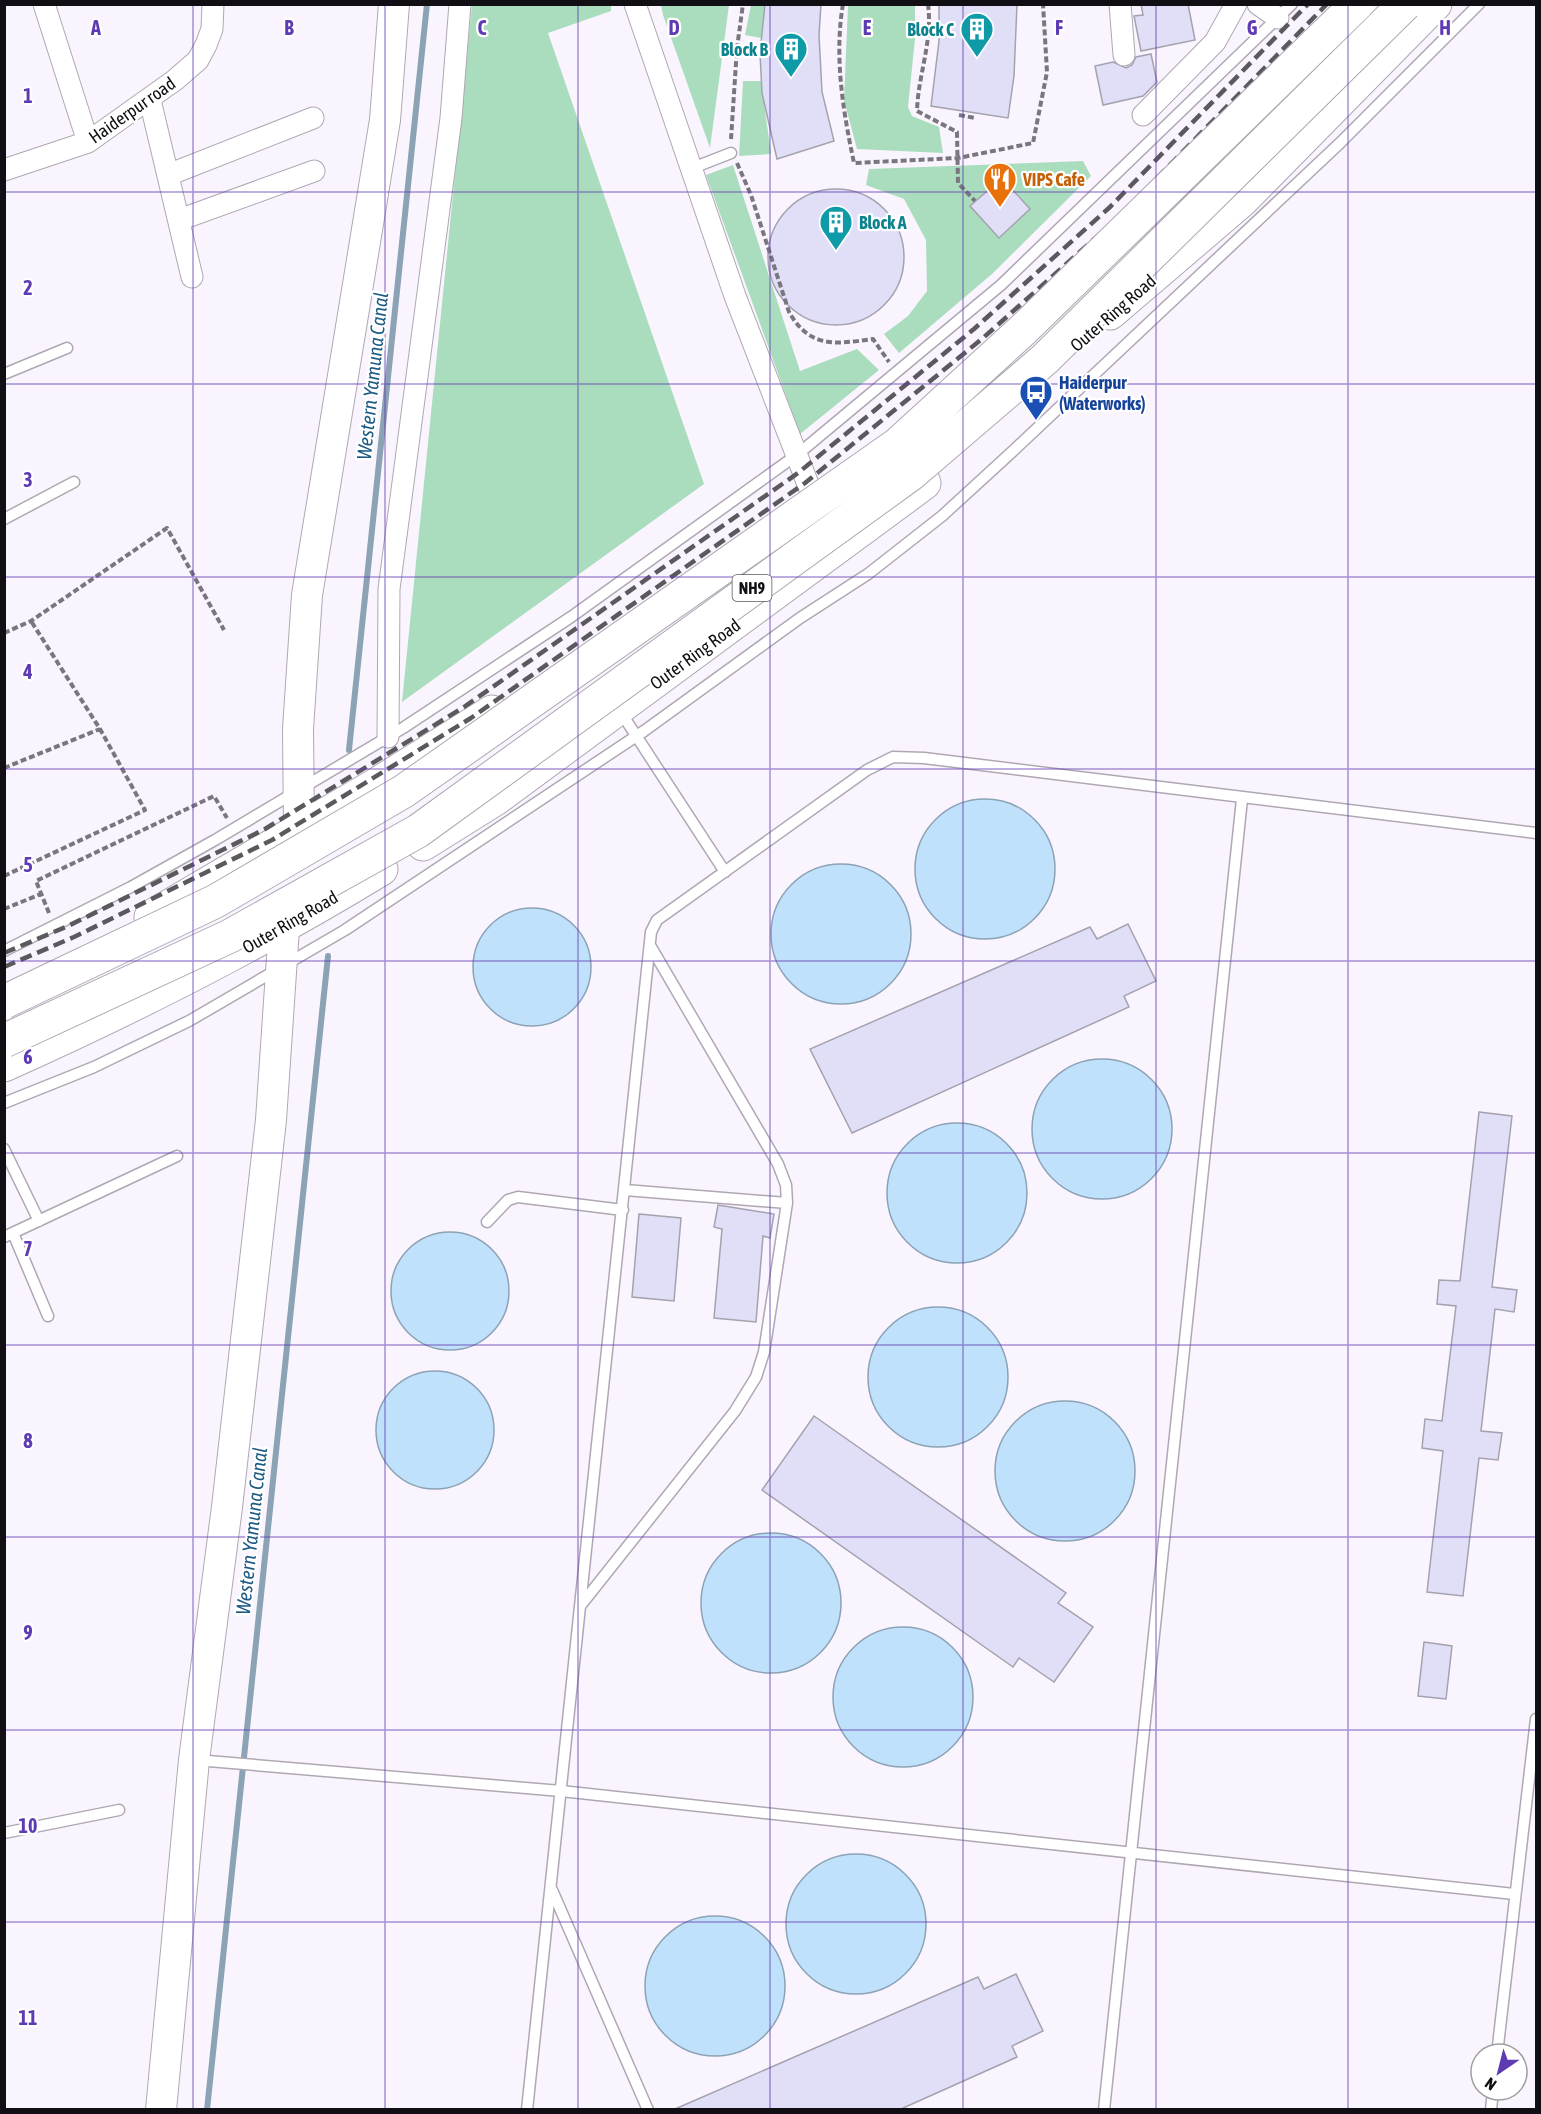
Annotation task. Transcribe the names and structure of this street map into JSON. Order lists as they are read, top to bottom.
{
  "streets": {
    "main road": ["Outer Ring Road", "NH9"],
    "street": ["Haiderpur road"]
  },
  "water": ["Western Yamuna Canal"],
  "places": {
    "building": ["Block C", "Block B", "Block A"],
    "restaurant": ["VIPS Cafe"],
    "bus stop": ["Haiderpur (Waterworks)"]
  },
  "north": "bottom left",
  "grid": {
    "columns": [
      "A",
      "B",
      "C",
      "D",
      "E",
      "F",
      "G",
      "H"
    ],
    "rows": [
      "1",
      "2",
      "3",
      "4",
      "5",
      "6",
      "7",
      "8",
      "9",
      "10",
      "11"
    ]
  }
}
